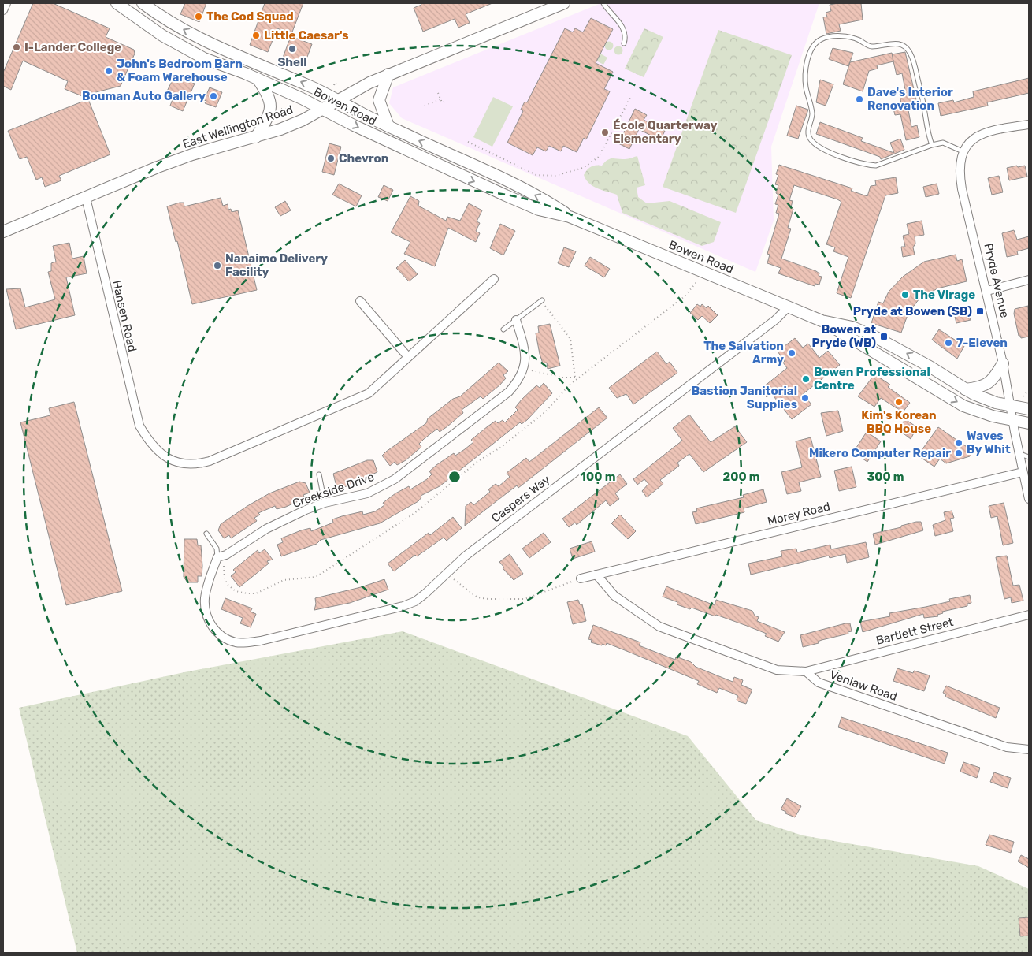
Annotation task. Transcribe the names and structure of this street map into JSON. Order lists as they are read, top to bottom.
{
  "streets": {
    "main road": ["Bowen Road", "East Wellington Road"],
    "street": [
      "Pryde Avenue",
      "Hansen Road",
      "Creekside Drive",
      "Caspers Way",
      "Morey Road",
      "Bartlett Street",
      "Venlaw Road"
    ]
  },
  "crossings": [
    ["Bowen Road", "East Wellington Road"],
    ["Bowen Road", "Pryde Avenue"],
    ["Bowen Road", "Caspers Way"],
    ["East Wellington Road", "Hansen Road"],
    ["Pryde Avenue", "Morey Road"],
    ["Creekside Drive", "Caspers Way"],
    ["Bartlett Street", "Venlaw Road"]
  ],
  "places": {
    "other": [
      "The Cod Squad",
      "Little Caesar's",
      "I-Lander College",
      "Shell",
      "John's Bedroom Barn & Foam Warehouse",
      "Bouman Auto Gallery",
      "Dave's Interior Renovation",
      "École Quarterway Elementary",
      "Chevron",
      "Nanaimo Delivery Facility",
      "The Virage",
      "7-Eleven",
      "The Salvation Army",
      "Bowen Professional Centre",
      "Bastion Janitorial Supplies",
      "Kim's Korean BBQ House",
      "Waves By Whit",
      "Mikero Computer Repair"
    ],
    "transit": ["Pryde at Bowen (SB)", "Bowen at Pryde (WB)"]
  },
  "rings": ["100 m", "200 m", "300 m"]
}
